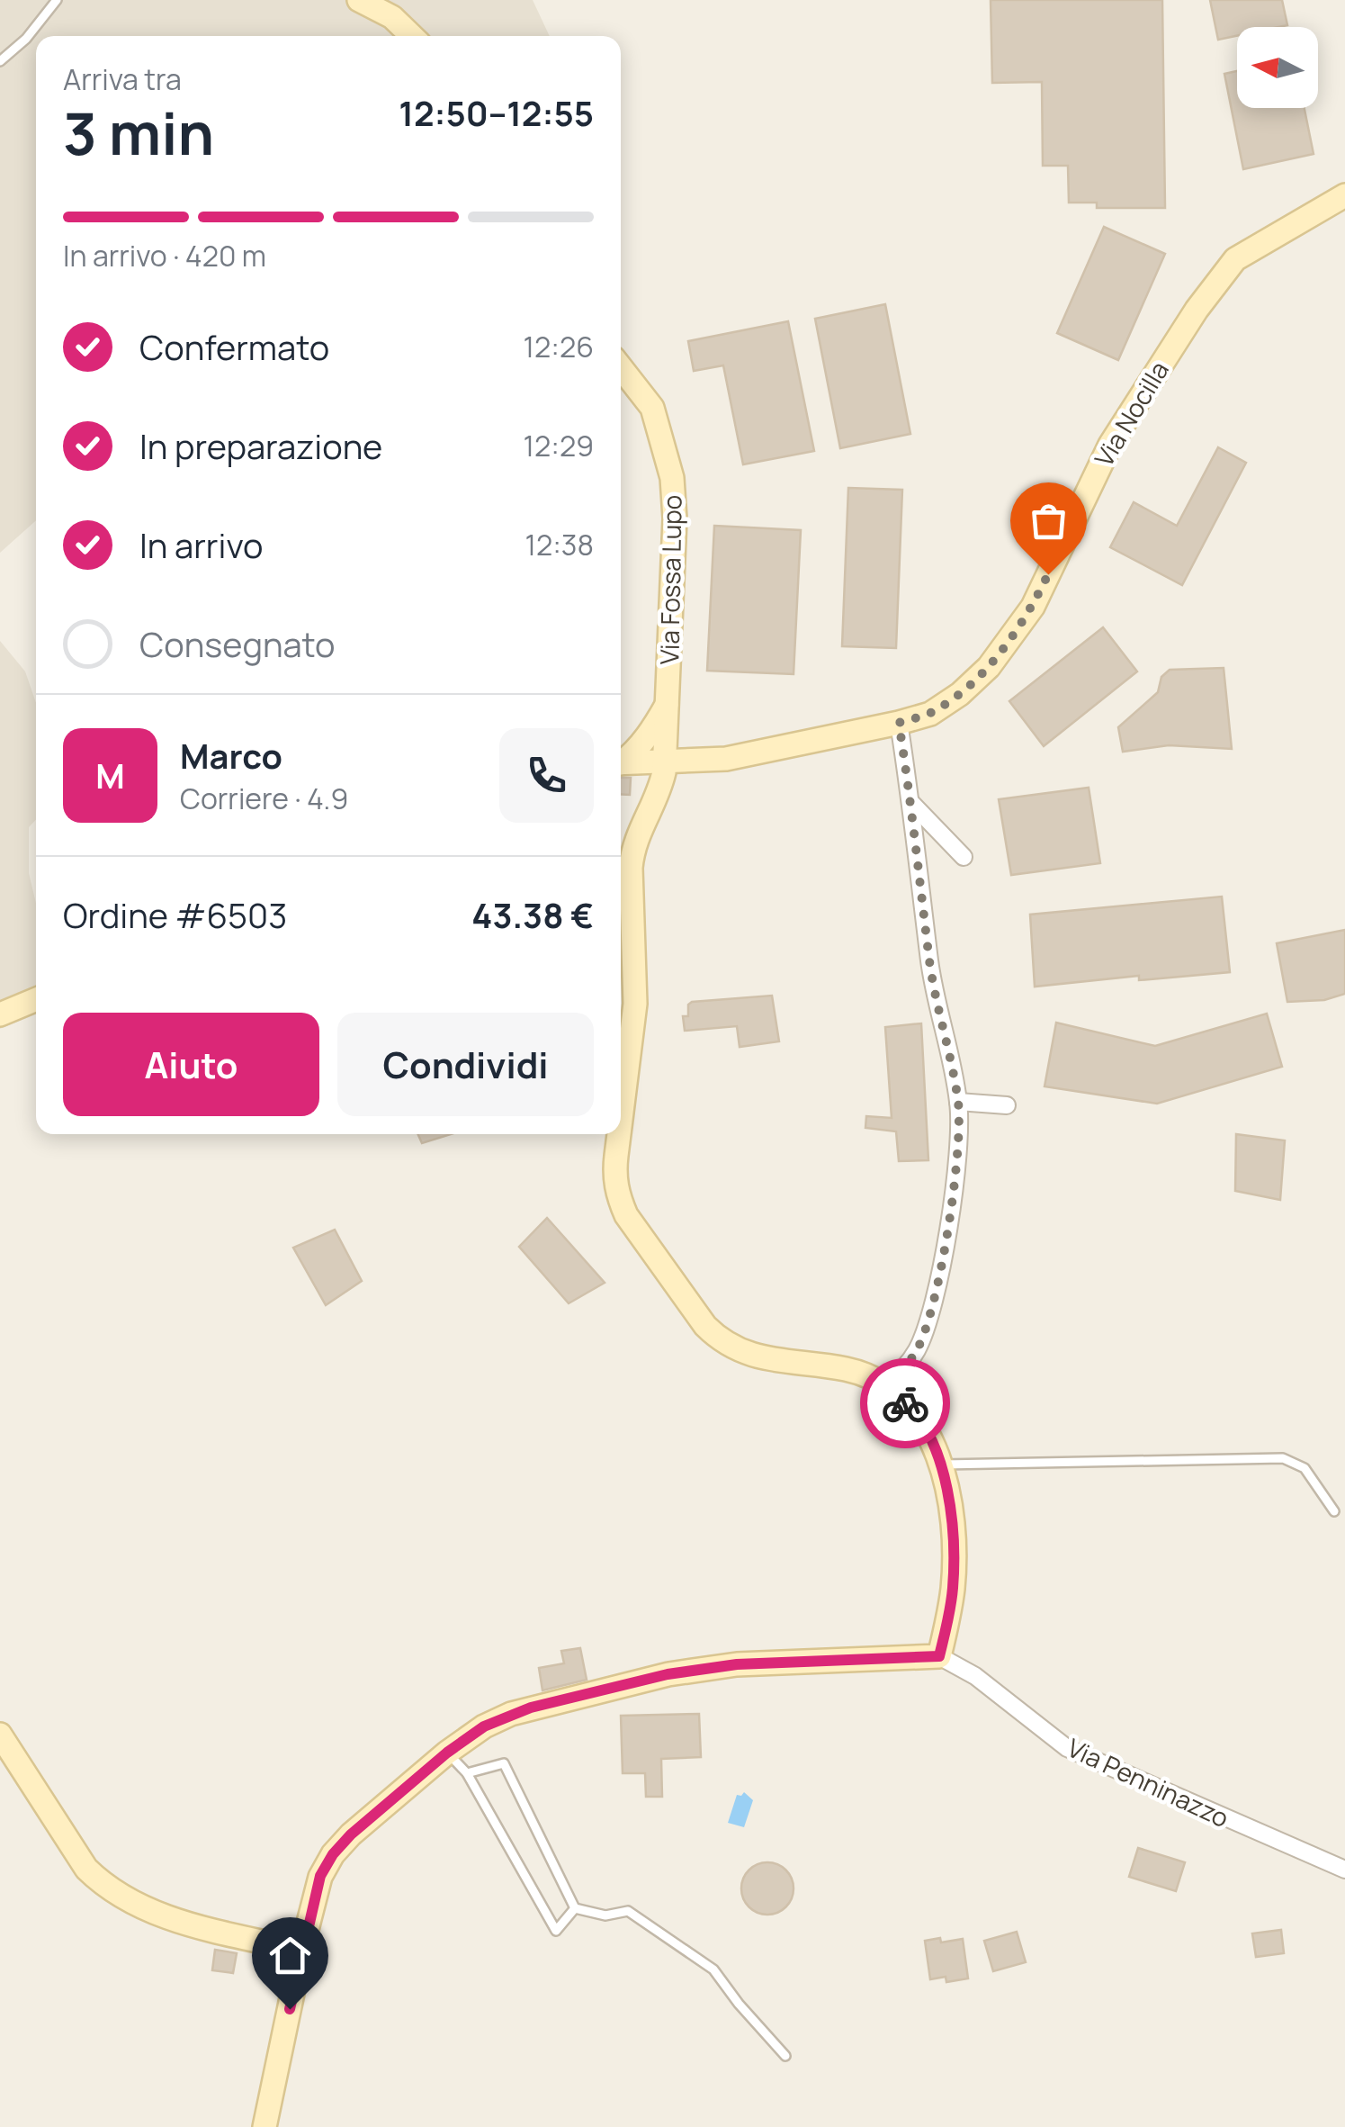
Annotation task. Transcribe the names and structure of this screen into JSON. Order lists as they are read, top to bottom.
{
  "streets": {
    "street": ["Via Nocilla", "Via Fossa Lupo", "Via Penninazzo"]
  },
  "crossings": [
    ["Via Nocilla", "Via Fossa Lupo"]
  ],
  "north": "left",
  "page": {
    "heading": ["3 min", "Arriva tra", "12:50–12:55"],
    "panel": [
      "Marco",
      "Corriere · 4.9",
      "Ordine #6503",
      "43.38 €"
    ],
    "bar": "In arrivo · 420 m",
    "list": [
      ["Confermato", "12:26"],
      ["In preparazione", "12:29"],
      ["In arrivo", "12:38"],
      "Consegnato"
    ],
    "round": "M",
    "buttons": ["Aiuto", "Condividi"]
  }
}
